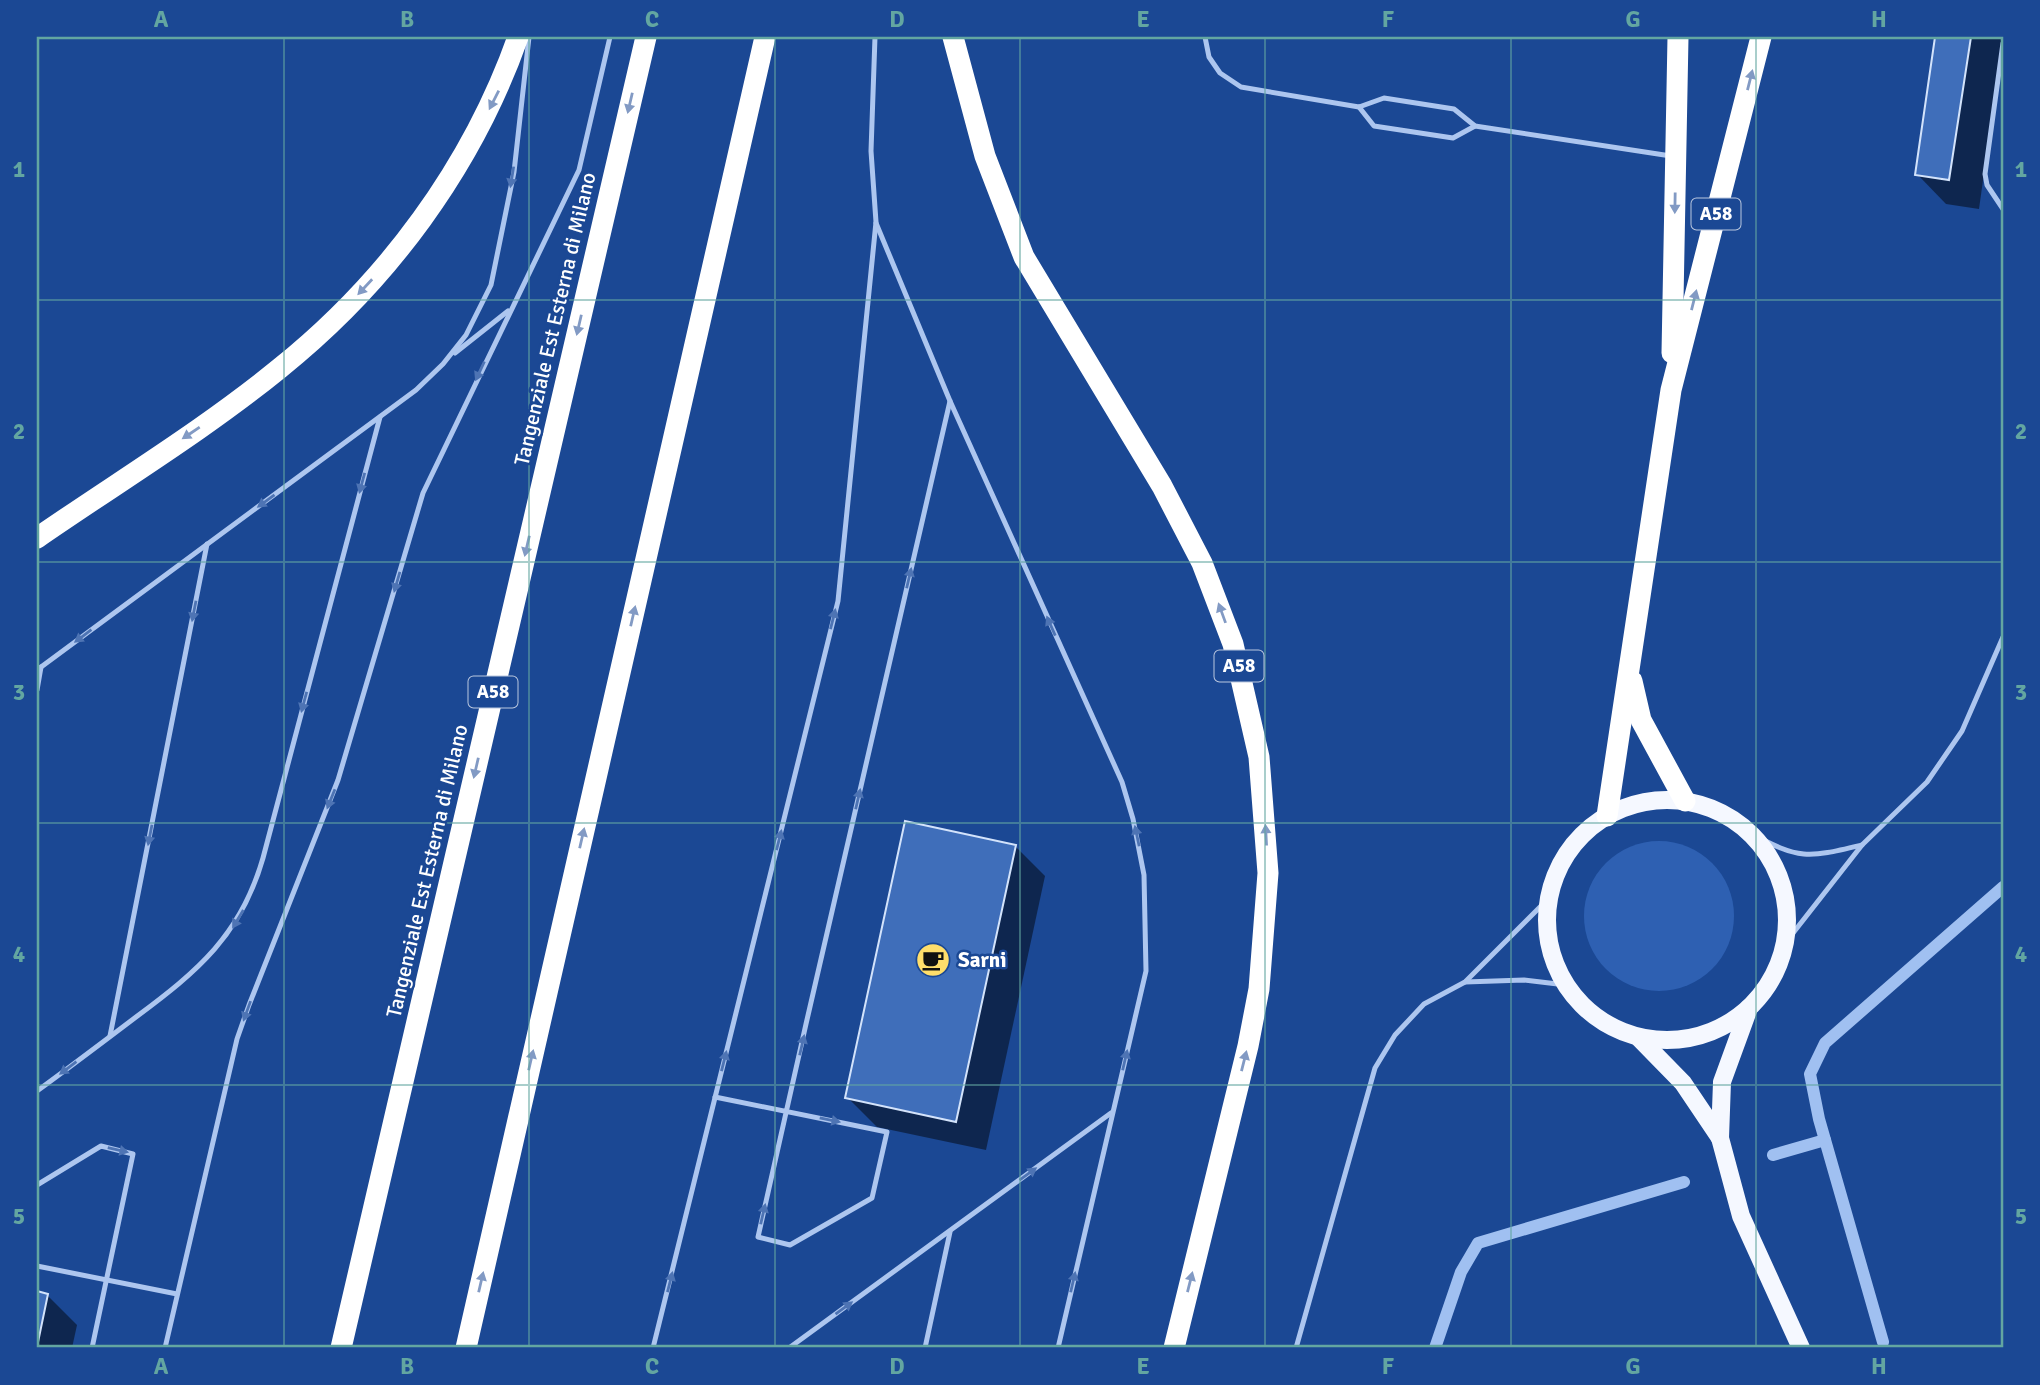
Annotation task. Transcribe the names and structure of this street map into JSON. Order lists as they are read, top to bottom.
{
  "streets": {
    "highway": ["A58", "Tangenziale Est Esterna di Milano"]
  },
  "places": {
    "cafe": ["Sarni"]
  },
  "grid": {
    "columns": [
      "A",
      "B",
      "C",
      "D",
      "E",
      "F",
      "G",
      "H"
    ],
    "rows": [
      "1",
      "2",
      "3",
      "4",
      "5"
    ]
  }
}
